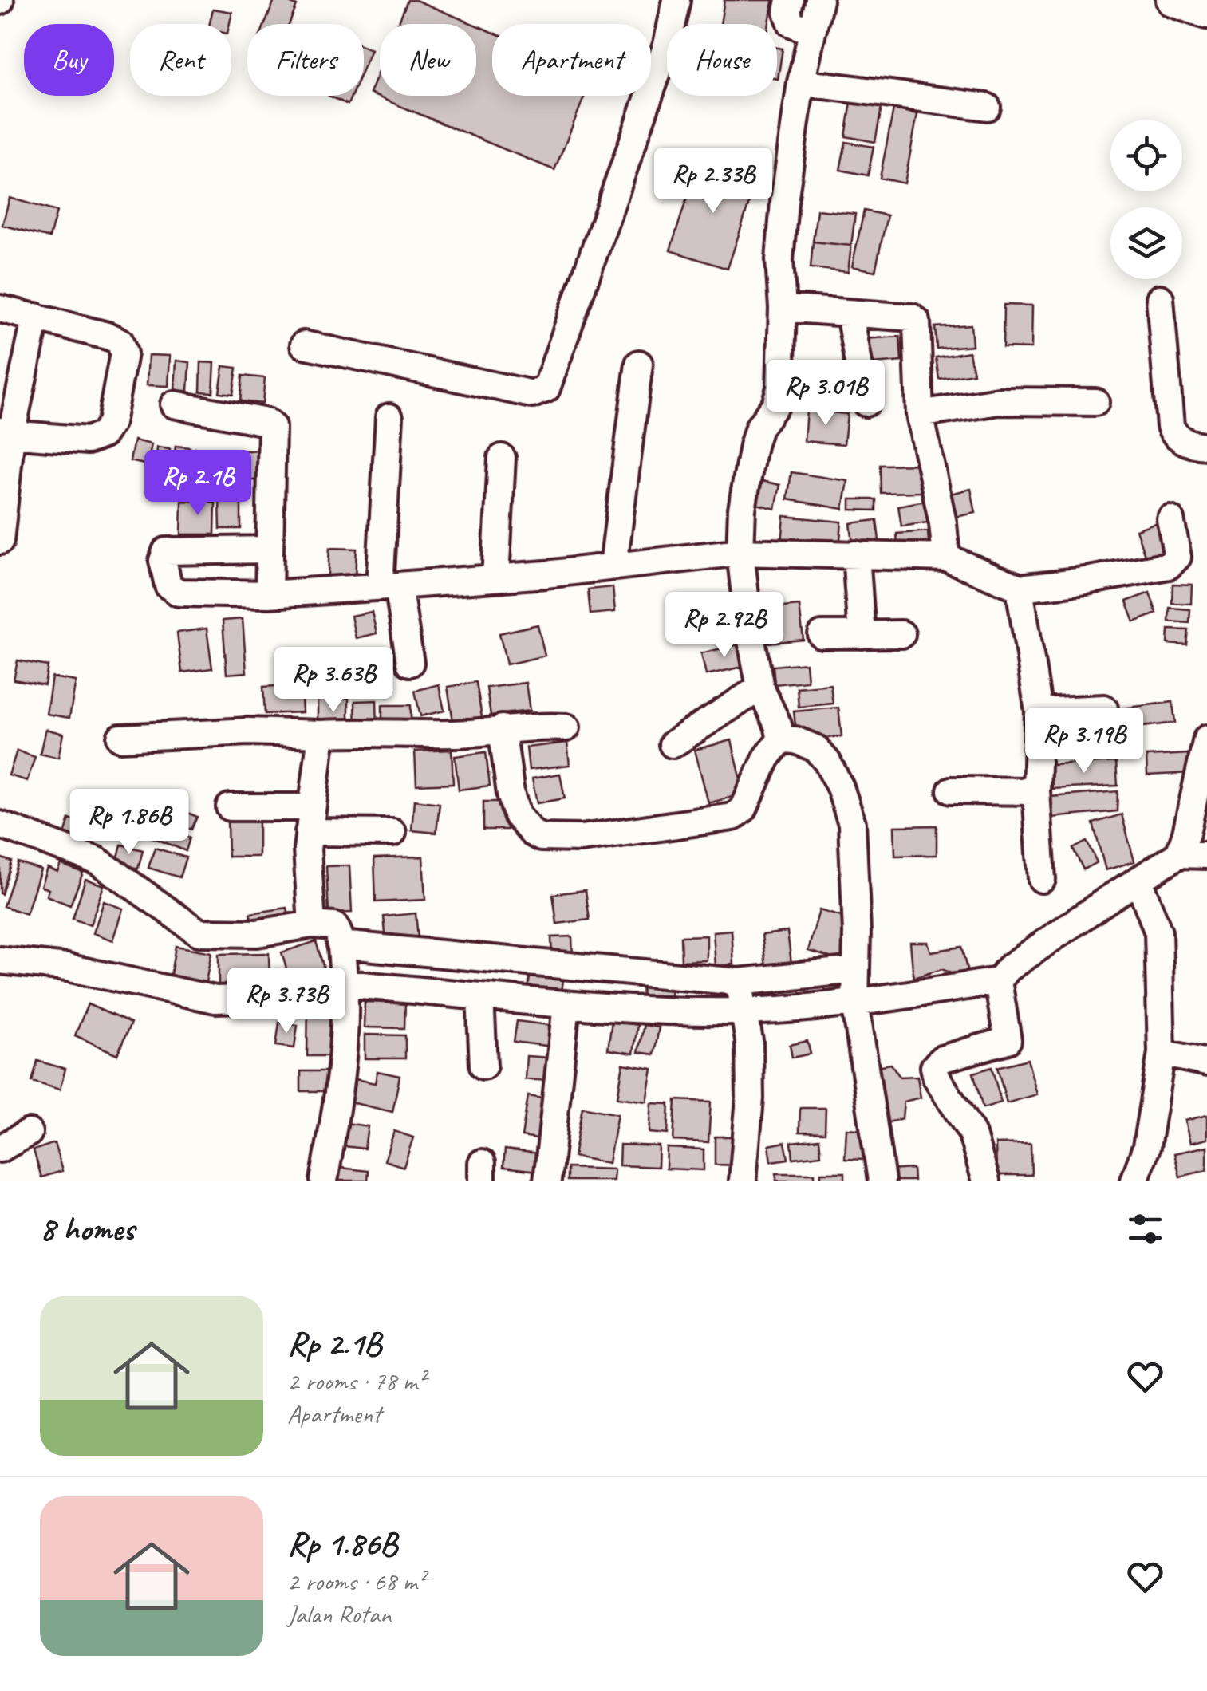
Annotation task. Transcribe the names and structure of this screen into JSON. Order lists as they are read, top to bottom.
{
  "page": {
    "chip": [
      "Buy",
      "Rent",
      "Filters",
      "New",
      "Apartment",
      "House"
    ],
    "price": [
      "Rp 2.33B",
      "Rp 3.01B",
      "Rp 2.1B",
      "Rp 2.92B",
      "Rp 3.63B",
      "Rp 3.19B",
      "Rp 1.86B",
      "Rp 3.73B"
    ],
    "heading": "8 homes",
    "list": [
      {
        "name": "Rp 2.1B",
        "note": "2 rooms · 78 m² · Apartment"
      },
      {
        "name": "Rp 1.86B",
        "note": "2 rooms · 68 m² · Jalan Rotan"
      }
    ]
  }
}
